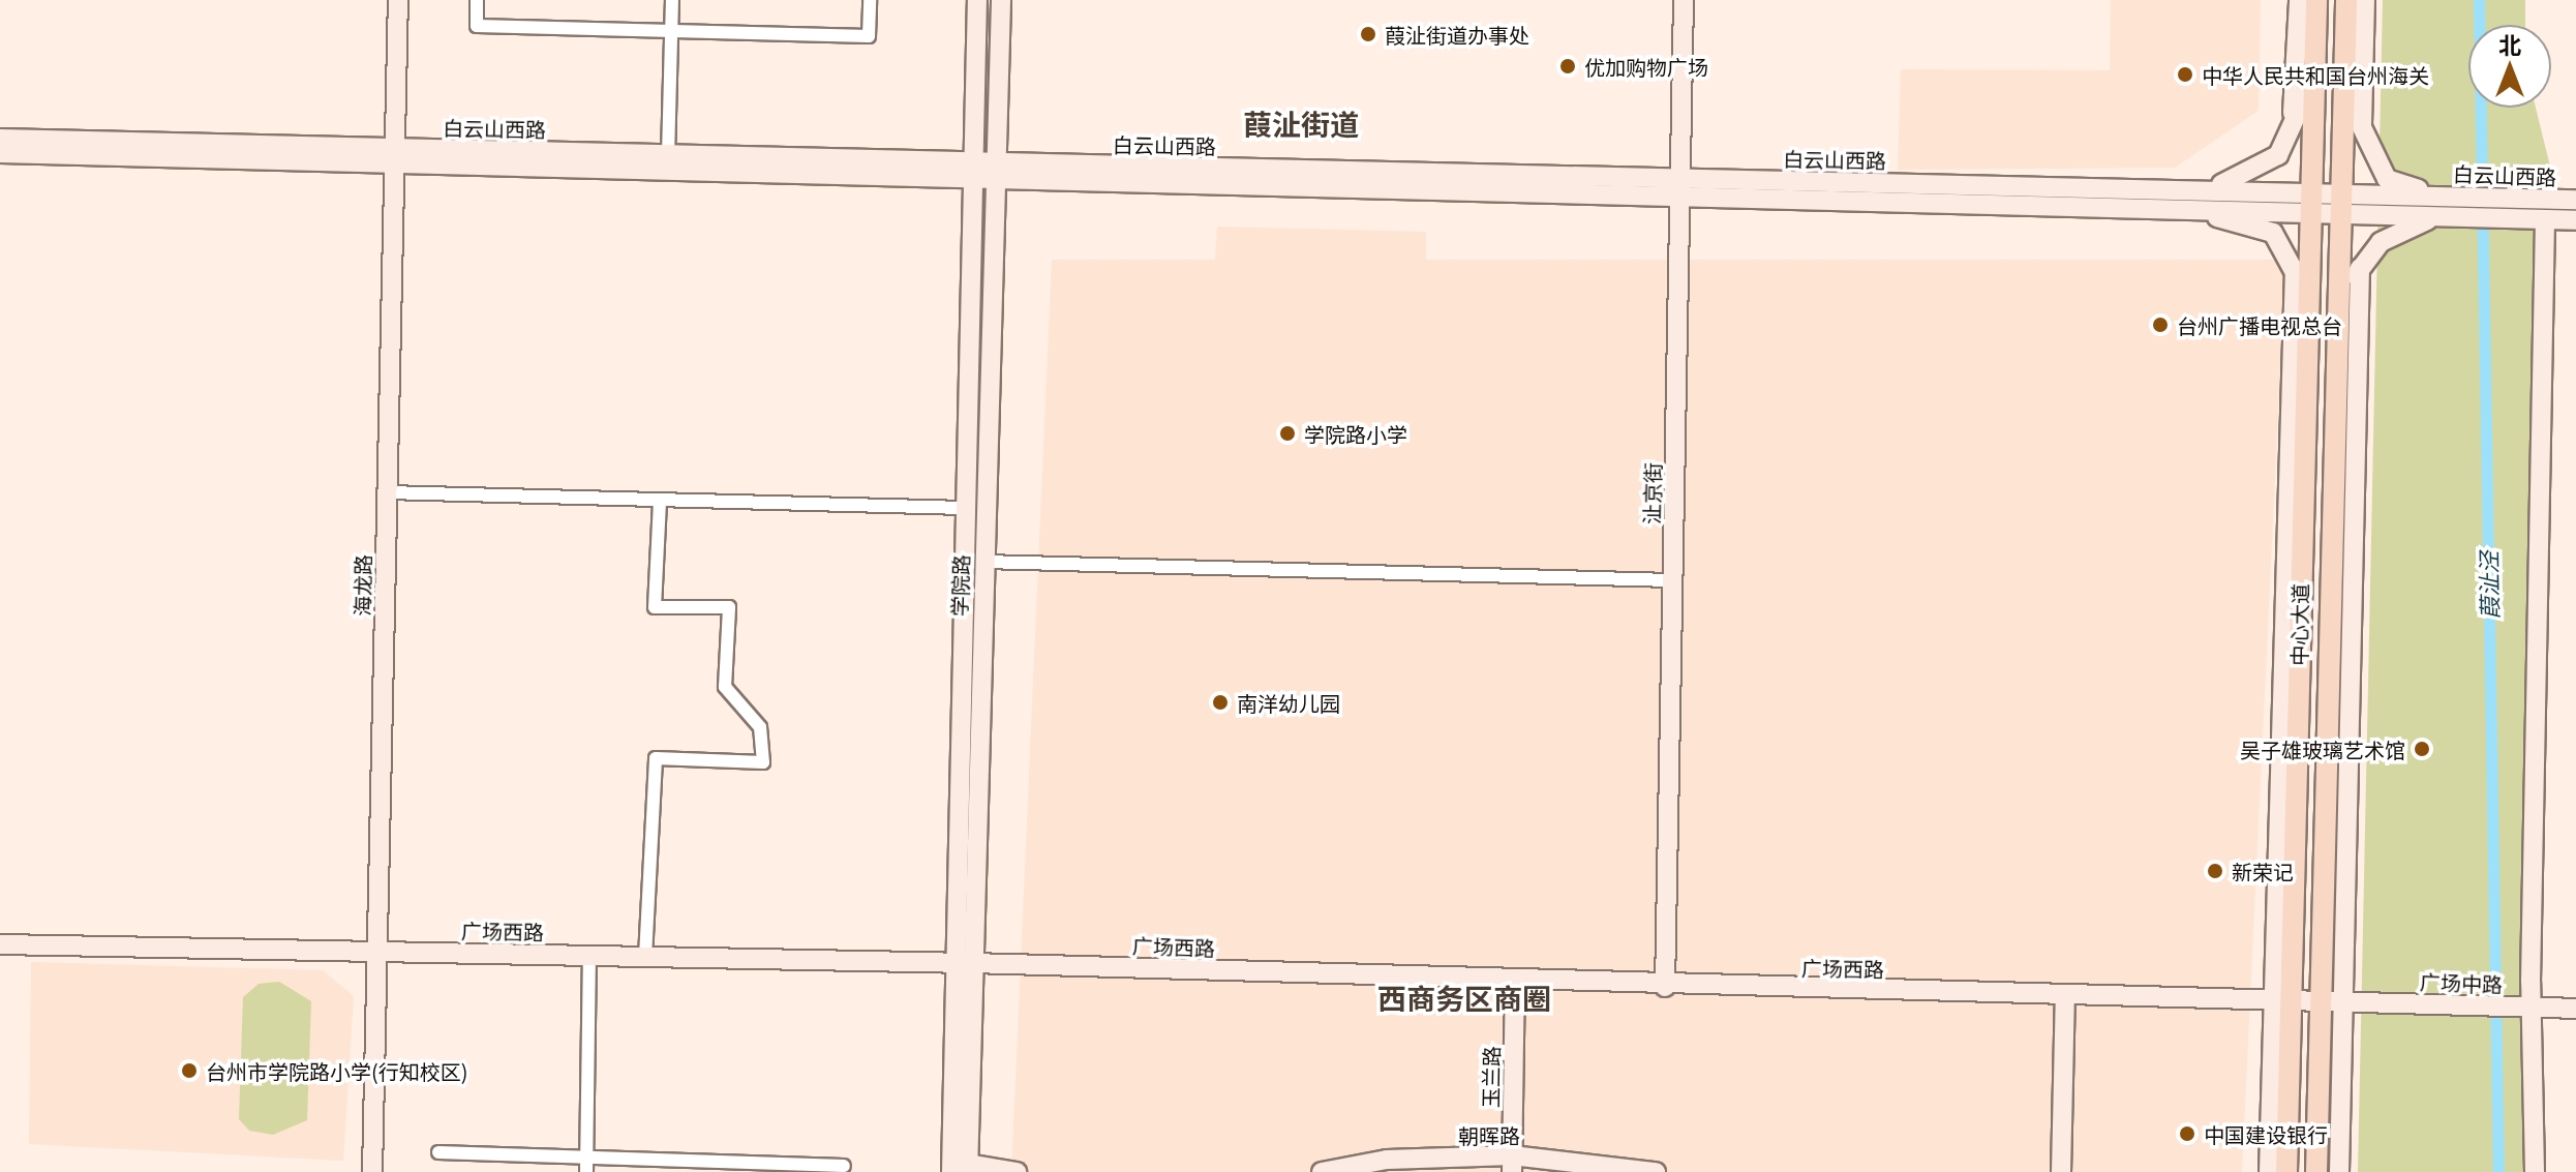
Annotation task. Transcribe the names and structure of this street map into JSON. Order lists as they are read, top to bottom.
{
  "streets": {
    "main road": [
      "白云山西路",
      "沚京街",
      "海龙路",
      "学院路",
      "中心大道",
      "广场西路",
      "广场中路",
      "玉兰路",
      "朝晖路"
    ]
  },
  "crossings": [
    ["白云山西路", "沚京街"],
    ["白云山西路", "海龙路"],
    ["白云山西路", "学院路"],
    ["白云山西路", "中心大道"],
    ["沚京街", "广场西路"],
    ["海龙路", "广场西路"],
    ["学院路", "广场西路"],
    ["中心大道", "广场西路"],
    ["广场西路", "广场中路"],
    ["广场西路", "玉兰路"],
    ["玉兰路", "朝晖路"]
  ],
  "districts": ["葭沚街道", "西商务区商圈"],
  "water": ["葭沚泾"],
  "places": [
    "葭沚街道办事处",
    "优加购物广场",
    "中华人民共和国台州海关",
    "台州广播电视总台",
    "学院路小学",
    "南洋幼儿园",
    "吴子雄玻璃艺术馆",
    "新荣记",
    "台州市学院路小学(行知校区)",
    "中国建设银行"
  ],
  "north": "top"
}
